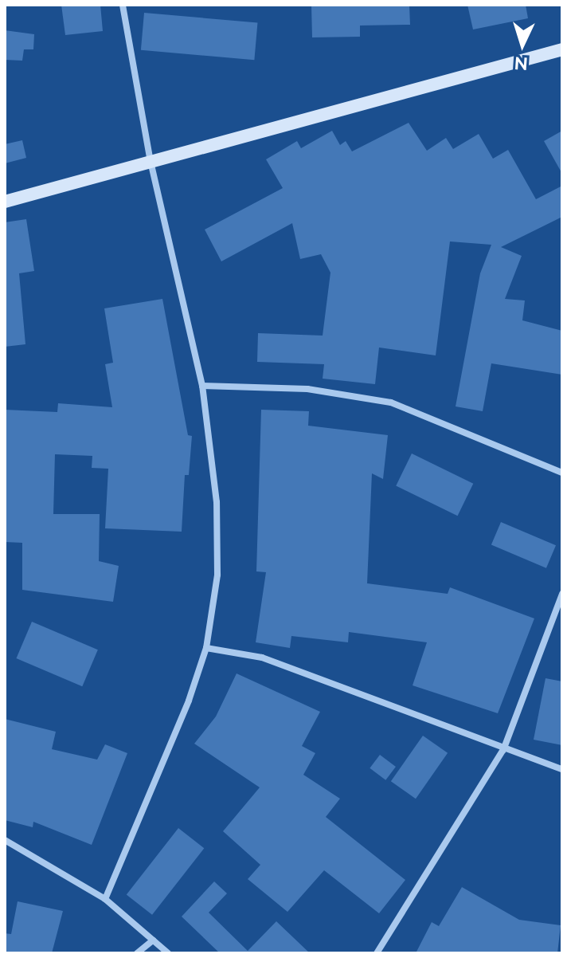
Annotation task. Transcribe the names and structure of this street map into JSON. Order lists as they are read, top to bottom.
{
  "north": "bottom"
}
